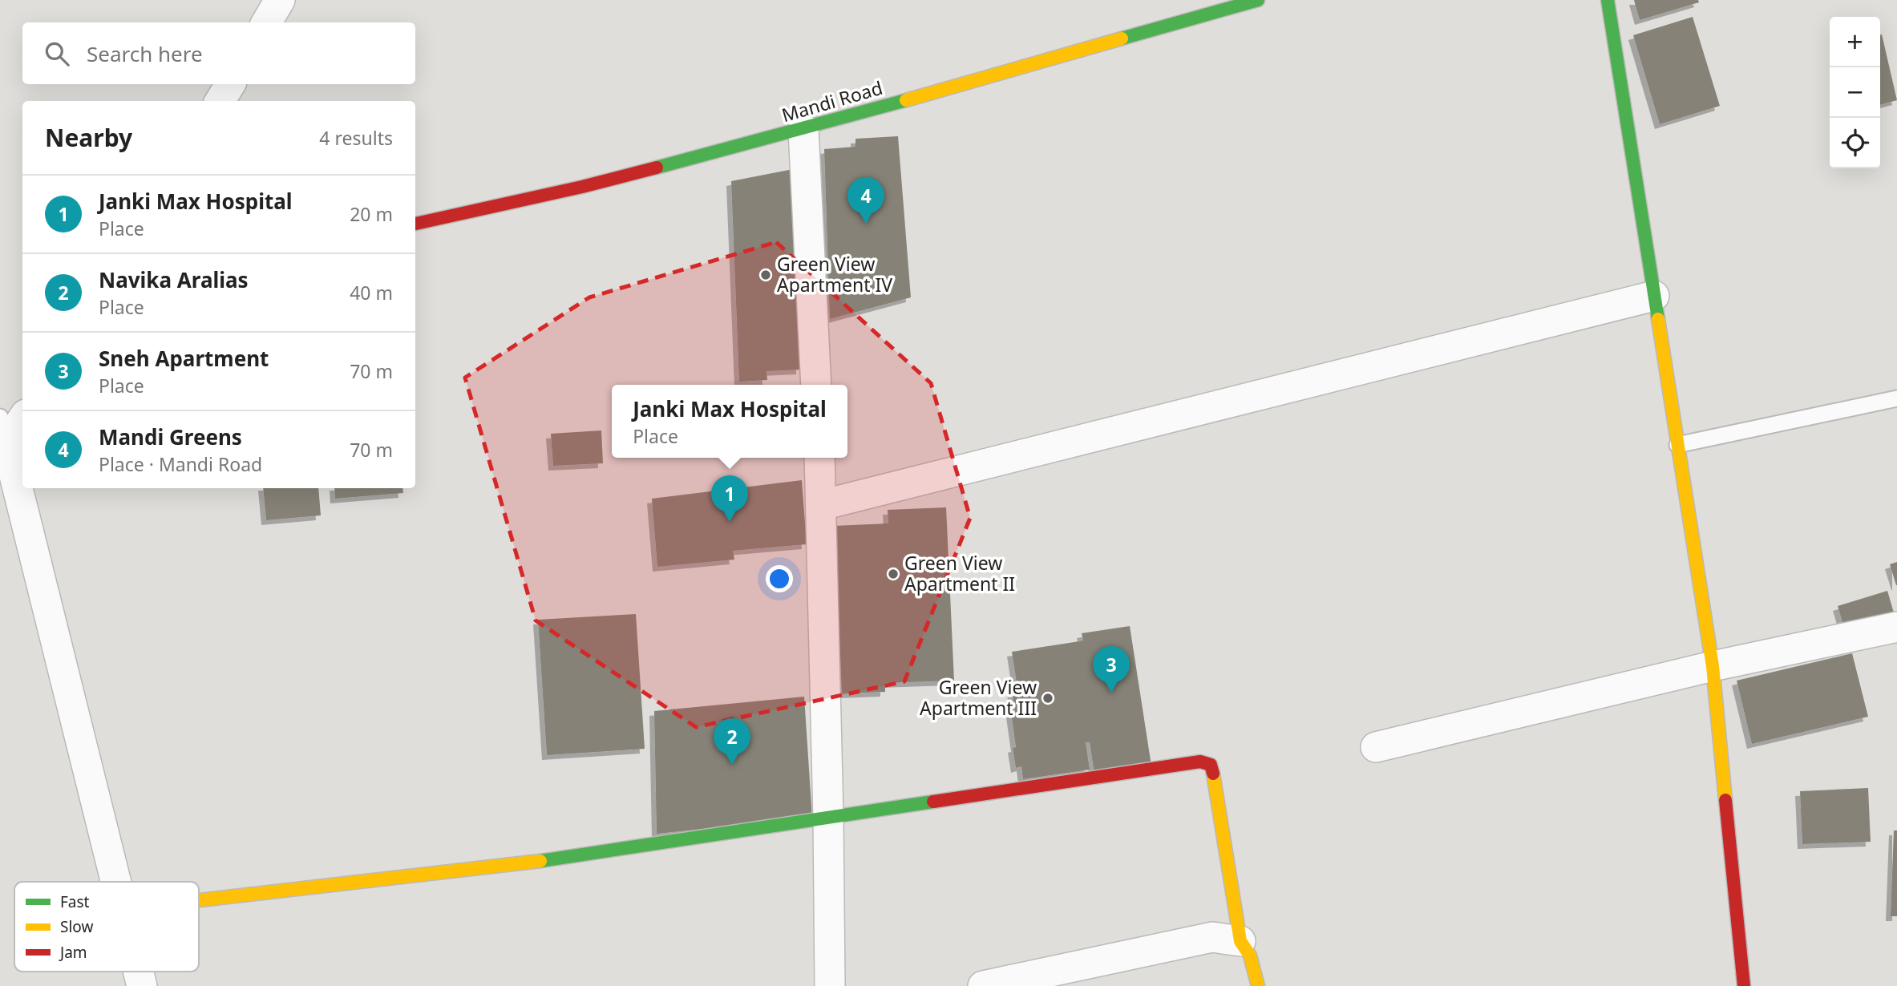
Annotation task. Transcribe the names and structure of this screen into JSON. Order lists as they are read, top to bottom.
{
  "streets": {
    "street": ["Mandi Road"]
  },
  "places": ["Green View Apartment IV", "Green View Apartment II", "Green View Apartment III"],
  "legend": ["Fast", "Slow", "Jam"],
  "page": {
    "map_buttons": ["+", "−"],
    "search": "Search here",
    "heading": ["Nearby", "4 results"],
    "list": [
      {
        "mark": "1",
        "name": "Janki Max Hospital",
        "note": "Place",
        "value": "20 m"
      },
      {
        "mark": "2",
        "name": "Navika Aralias",
        "note": "Place",
        "value": "40 m"
      },
      {
        "mark": "3",
        "name": "Sneh Apartment",
        "note": "Place",
        "value": "70 m"
      },
      {
        "mark": "4",
        "name": "Mandi Greens",
        "note": "Place · Mandi Road",
        "value": "70 m"
      }
    ],
    "pins": [
      "4",
      "1",
      "3",
      "2"
    ],
    "popup": ["Janki Max Hospital", "Place"]
  }
}
